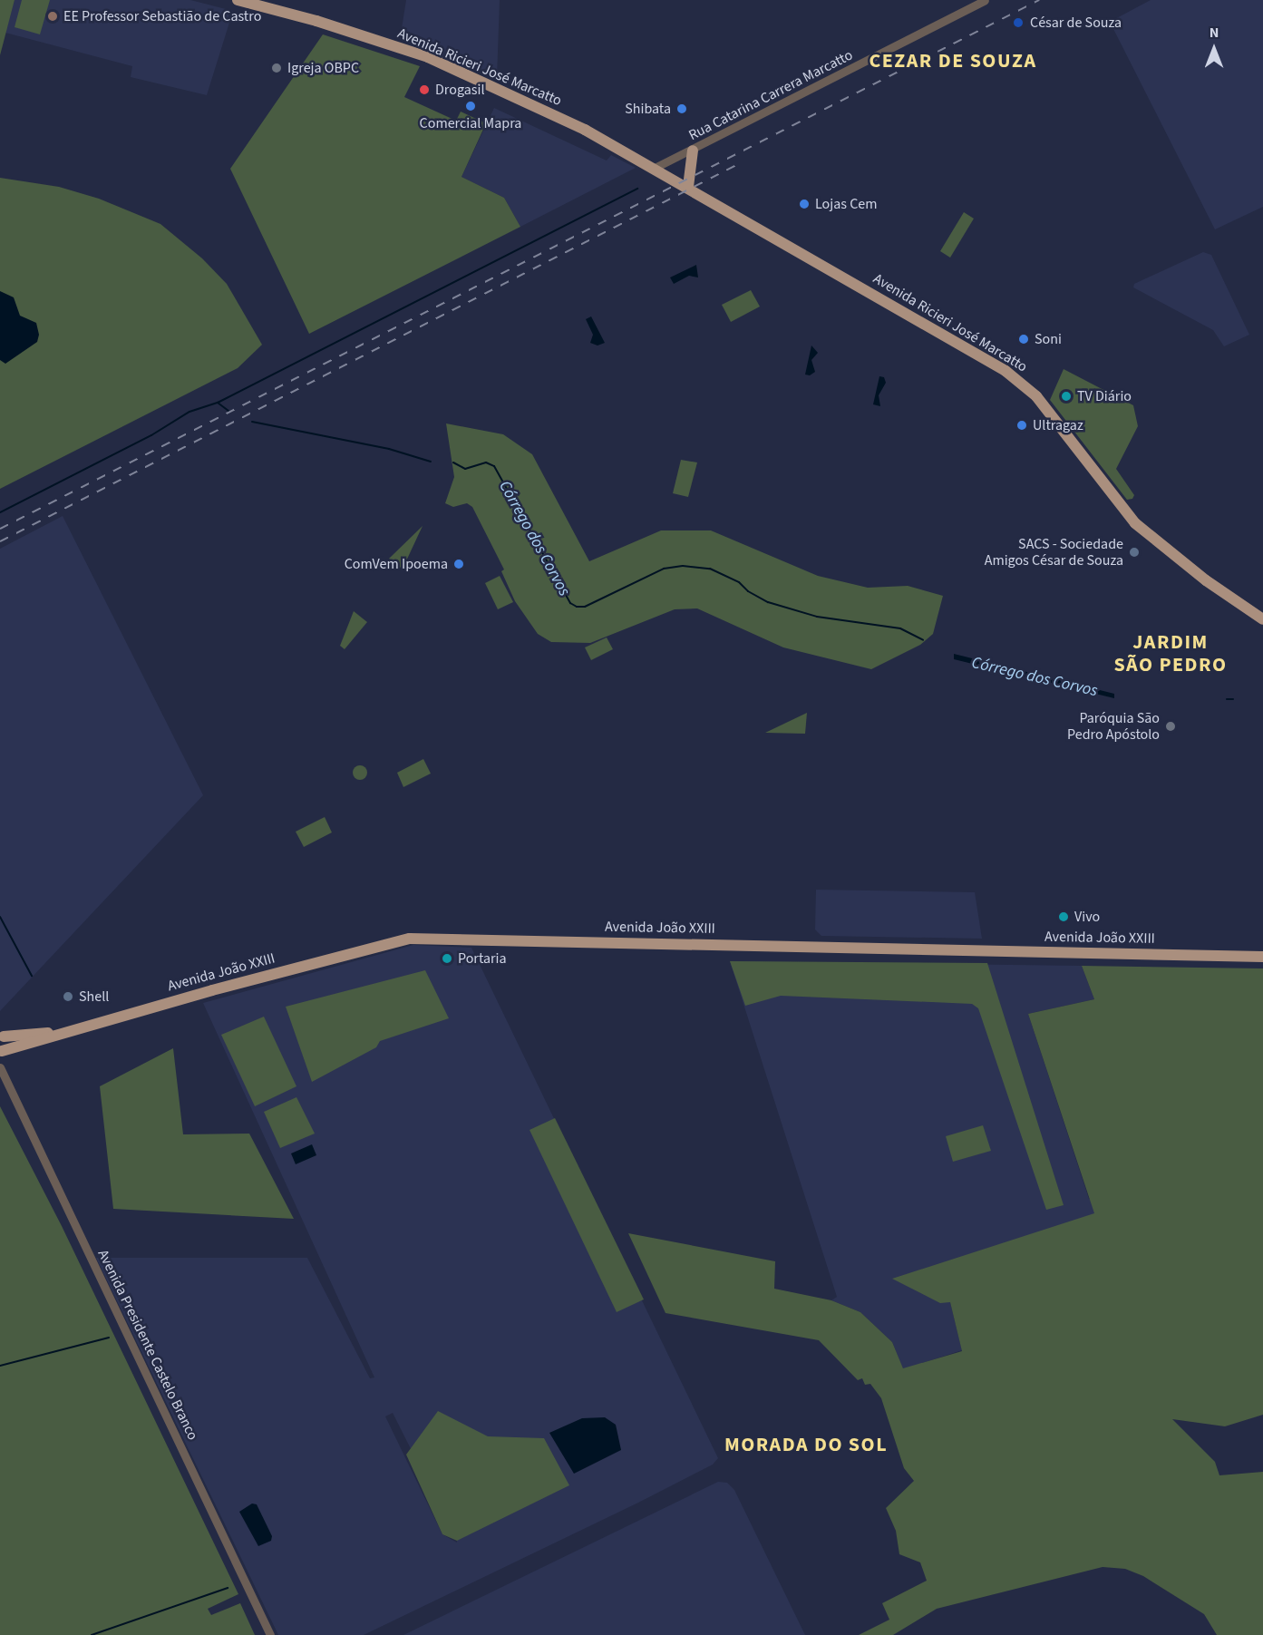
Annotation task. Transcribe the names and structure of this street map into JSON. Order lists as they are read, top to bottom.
{
  "streets": {
    "main road": ["Avenida Ricieri José Marcatto", "Avenida João XXIII"],
    "street": ["Rua Catarina Carrera Marcatto", "Avenida Presidente Castelo Branco"]
  },
  "crossings": [
    ["Avenida Ricieri José Marcatto", "Rua Catarina Carrera Marcatto"]
  ],
  "districts": ["CEZAR DE SOUZA", "JARDIM SÃO PEDRO", "MORADA DO SOL"],
  "water": ["Córrego dos Corvos"],
  "places": [
    "EE Professor Sebastião de Castro",
    "César de Souza",
    "Igreja OBPC",
    "Drogasil",
    "Comercial Mapra",
    "Shibata",
    "Lojas Cem",
    "Soni",
    "TV Diário",
    "Ultragaz",
    "SACS - Sociedade Amigos César de Souza",
    "ComVem Ipoema",
    "Paróquia São Pedro Apóstolo",
    "Vivo",
    "Portaria",
    "Shell"
  ],
  "north": "top"
}
